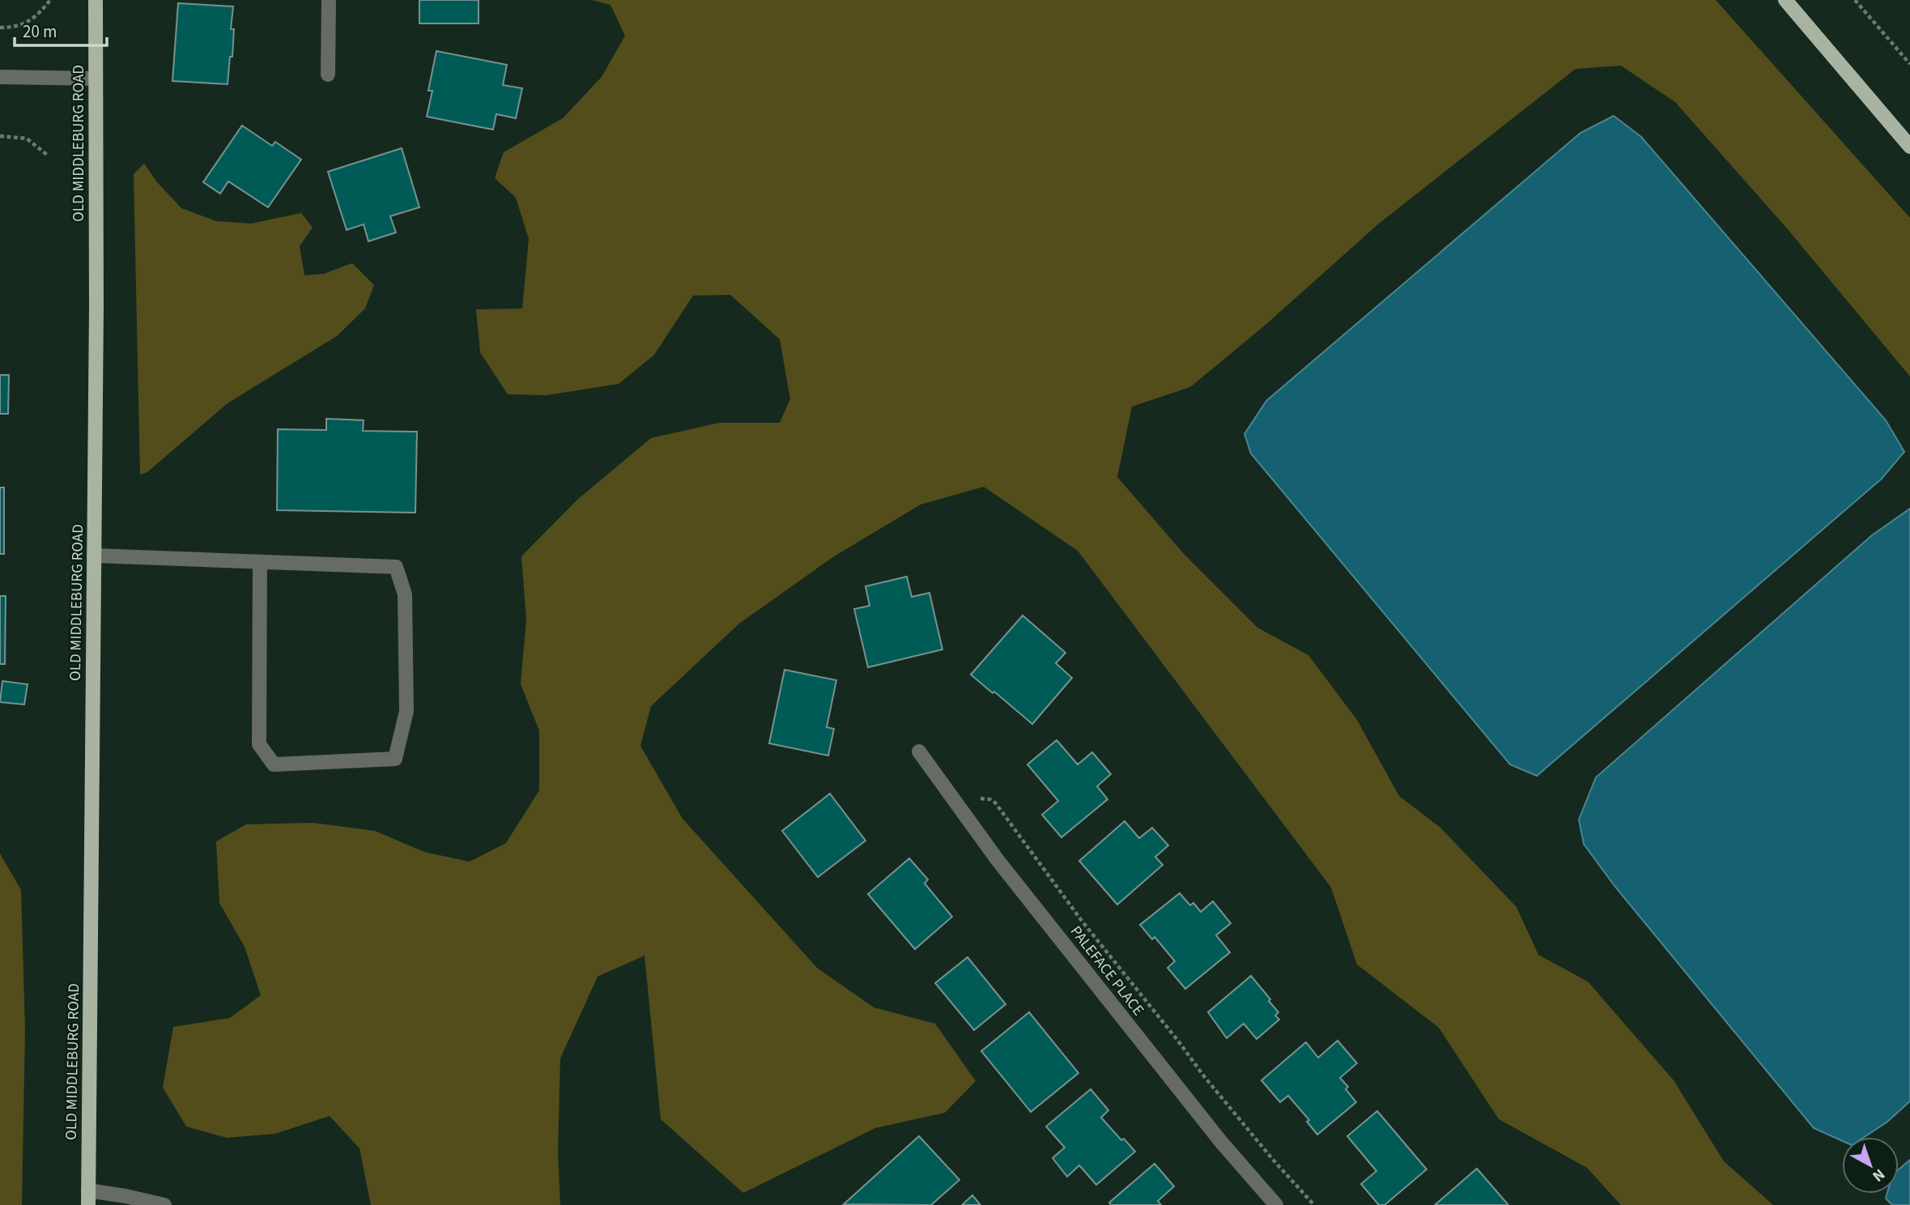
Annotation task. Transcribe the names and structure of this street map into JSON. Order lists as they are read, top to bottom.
{
  "streets": {
    "main road": ["OLD MIDDLEBURG ROAD"],
    "street": ["PALEFACE PLACE"]
  },
  "scale_bar": "20 m",
  "north": "bottom right"
}
